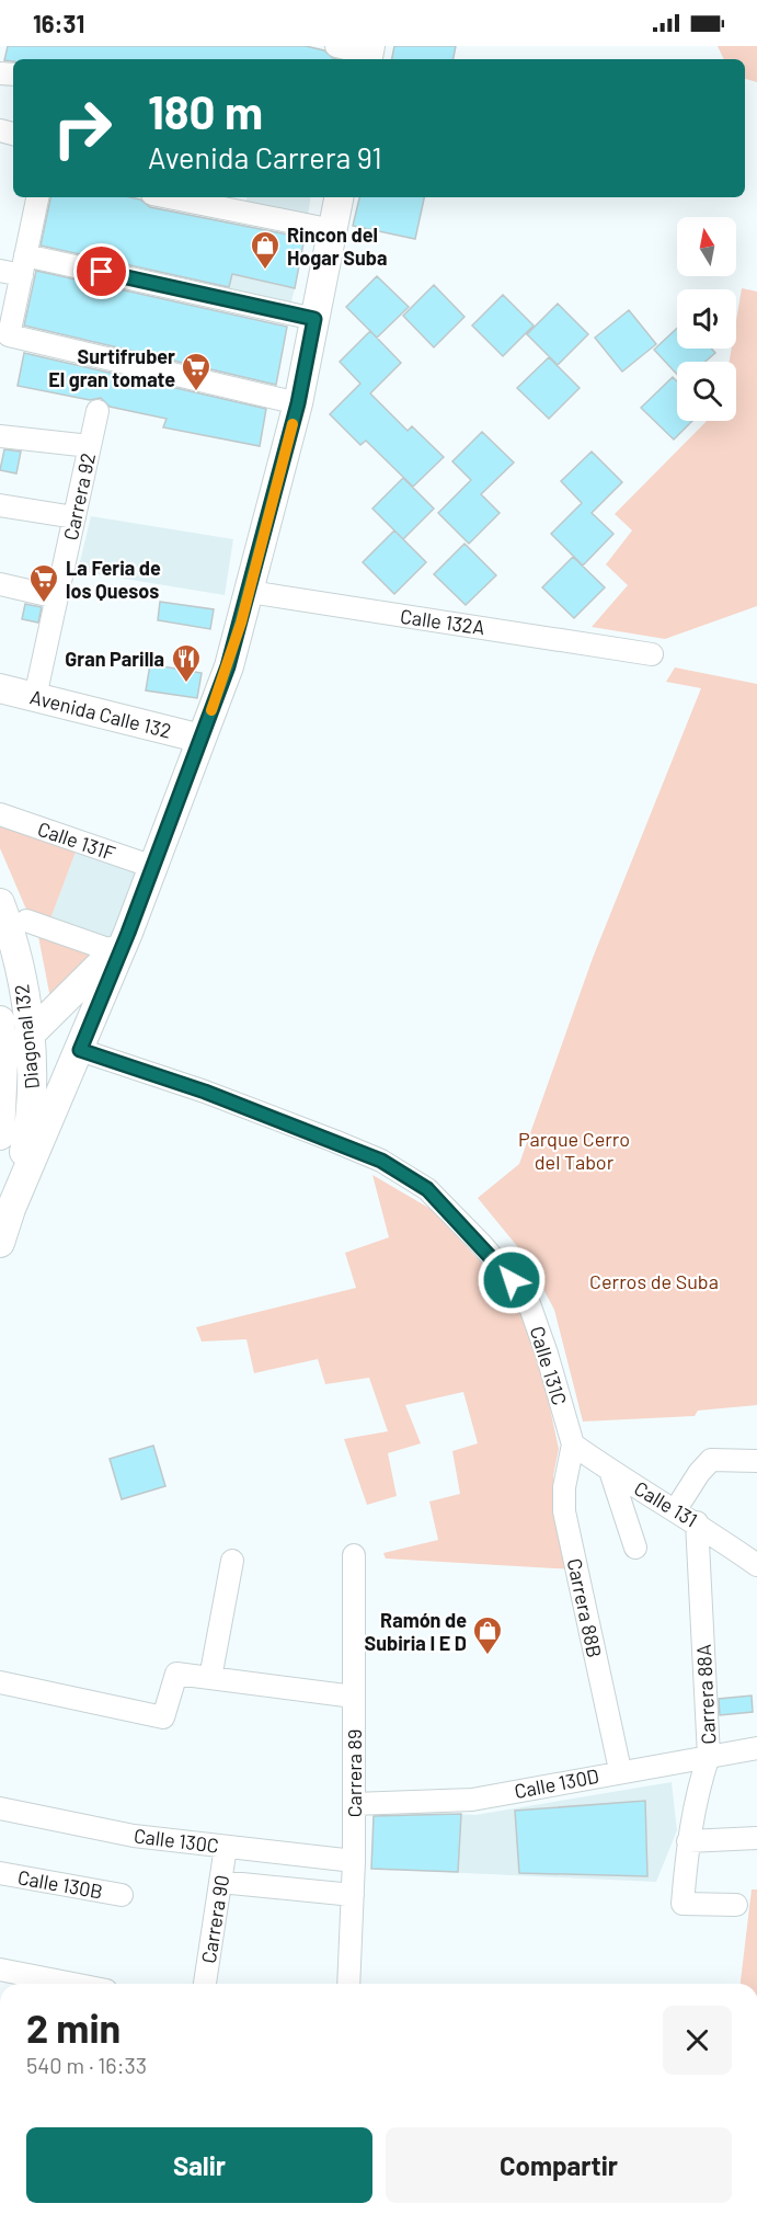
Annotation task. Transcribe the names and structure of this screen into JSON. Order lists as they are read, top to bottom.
{
  "streets": {
    "main road": ["Avenida Calle 132", "Diagonal 132"],
    "street": [
      "Carrera 92",
      "Calle 132A",
      "Calle 131F",
      "Calle 131C",
      "Calle 131",
      "Carrera 88B",
      "Carrera 88A",
      "Carrera 89",
      "Calle 130D",
      "Calle 130C",
      "Calle 130B",
      "Carrera 90"
    ]
  },
  "crossings": [
    ["Carrera 92", "Avenida Calle 132"],
    ["Calle 131C", "Calle 131"],
    ["Calle 131C", "Carrera 88B"],
    ["Calle 131", "Carrera 88B"],
    ["Calle 131", "Carrera 88A"],
    ["Carrera 88B", "Calle 130D"],
    ["Carrera 88A", "Calle 130D"],
    ["Carrera 89", "Calle 130D"],
    ["Carrera 89", "Calle 130C"],
    ["Calle 130C", "Carrera 90"]
  ],
  "parks": ["Parque Cerro del Tabor", "Cerros de Suba"],
  "places": {
    "shop": ["Rincon del Hogar Suba", "Ramón de Subiria I E D"],
    "supermarket": ["Surtifruber El gran tomate", "La Feria de los Quesos"],
    "restaurant": ["Gran Parilla"]
  },
  "north": "top",
  "page": {
    "status": "16:31",
    "turn": ["180 m", "Avenida Carrera 91"],
    "heading": ["2 min", "540 m · 16:33"],
    "buttons": ["Salir", "Compartir"]
  }
}
